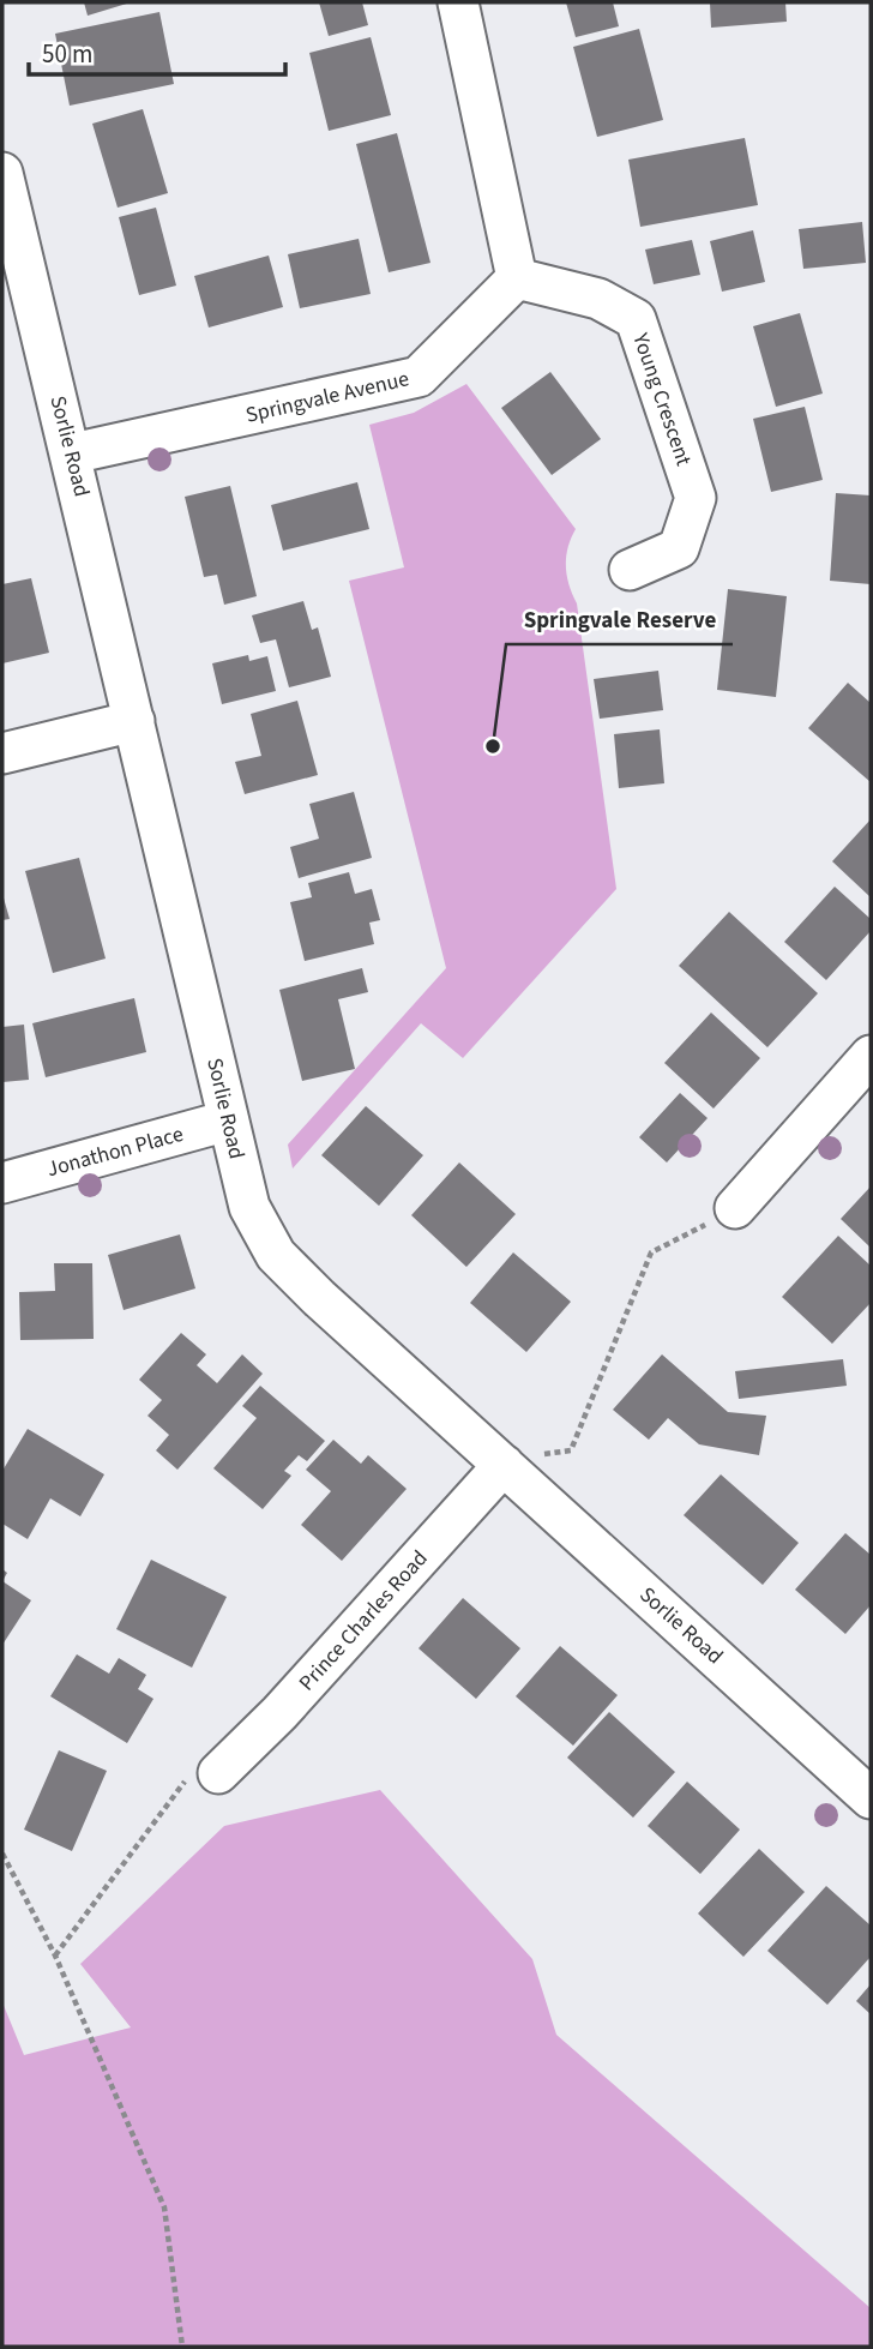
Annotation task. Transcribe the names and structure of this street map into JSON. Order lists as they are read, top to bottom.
{
  "streets": {
    "street": [
      "Springvale Avenue",
      "Young Crescent",
      "Sorlie Road",
      "Jonathon Place",
      "Prince Charles Road"
    ]
  },
  "crossings": [
    ["Springvale Avenue", "Young Crescent"],
    ["Springvale Avenue", "Sorlie Road"],
    ["Sorlie Road", "Jonathon Place"],
    ["Sorlie Road", "Prince Charles Road"]
  ],
  "places": ["Springvale Reserve"],
  "scale_bar": "50 m"
}
